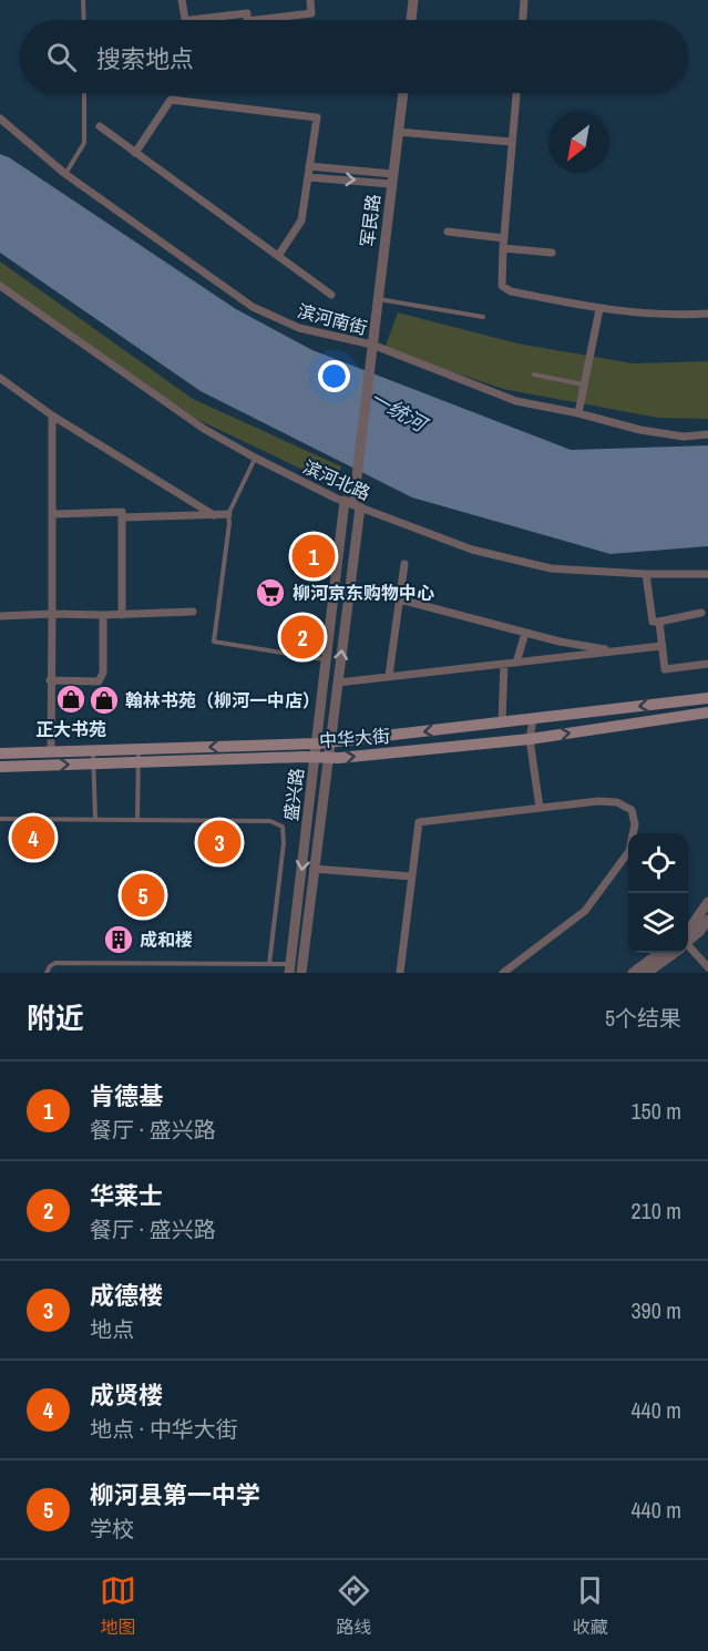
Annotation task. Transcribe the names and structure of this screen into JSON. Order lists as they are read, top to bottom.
{
  "streets": {
    "main road": ["中华大街"],
    "street": [
      "军民路",
      "滨河南街",
      "滨河北路",
      "盛兴路"
    ]
  },
  "crossings": [
    ["军民路", "滨河南街"],
    ["军民路", "滨河北路"],
    ["军民路", "盛兴路"],
    ["滨河北路", "盛兴路"],
    ["中华大街", "盛兴路"]
  ],
  "water": ["一统河"],
  "places": {
    "supermarket": ["柳河京东购物中心"],
    "shop": ["正大书苑", "翰林书苑（柳河一中店）"],
    "building": ["成和楼"]
  },
  "north": "bottom left",
  "page": {
    "search": "搜索地点",
    "pins": [
      "1",
      "2",
      "4",
      "3",
      "5"
    ],
    "heading": ["附近", "5个结果"],
    "list": [
      {
        "mark": "1",
        "name": "肯德基",
        "note": "餐厅 · 盛兴路",
        "value": "150 m"
      },
      {
        "mark": "2",
        "name": "华莱士",
        "note": "餐厅 · 盛兴路",
        "value": "210 m"
      },
      {
        "mark": "3",
        "name": "成德楼",
        "note": "地点",
        "value": "390 m"
      },
      {
        "mark": "4",
        "name": "成贤楼",
        "note": "地点 · 中华大街",
        "value": "440 m"
      },
      {
        "mark": "5",
        "name": "柳河县第一中学",
        "note": "学校",
        "value": "440 m"
      }
    ],
    "nav": ["地图", "路线", "收藏"]
  }
}
